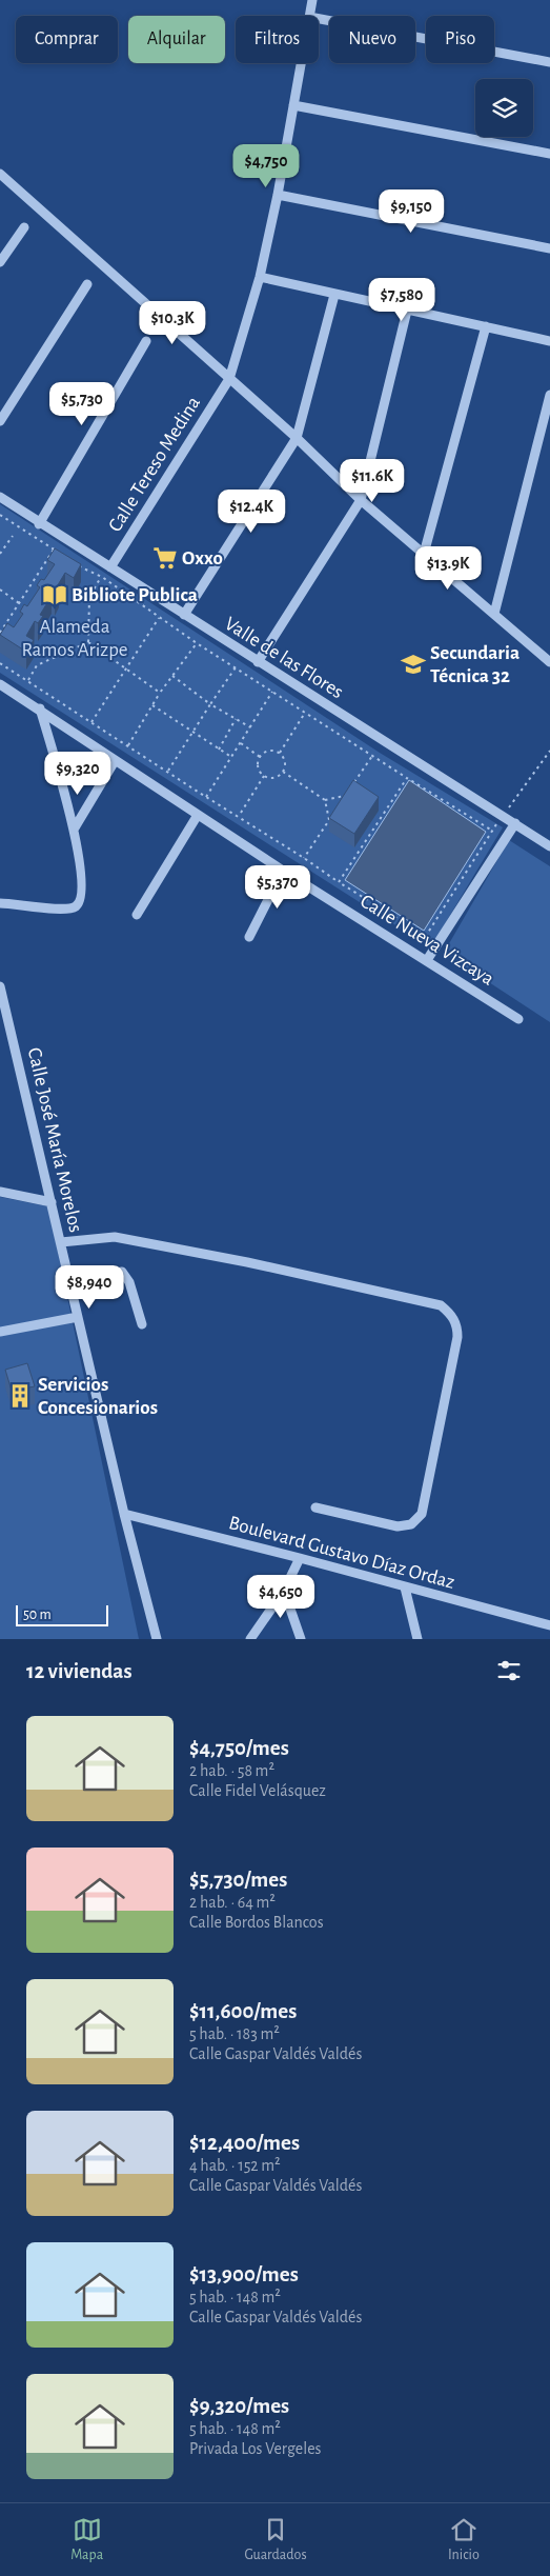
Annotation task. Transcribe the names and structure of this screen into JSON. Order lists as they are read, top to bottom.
{
  "streets": {
    "street": [
      "Calle Tereso Medina",
      "Valle de las Flores",
      "Calle Nueva Vizcaya",
      "Calle José María Morelos",
      "Boulevard Gustavo Díaz Ordaz"
    ]
  },
  "crossings": [
    ["Calle Tereso Medina", "Valle de las Flores"],
    ["Calle José María Morelos", "Boulevard Gustavo Díaz Ordaz"]
  ],
  "parks": ["Alameda Ramos Arizpe"],
  "places": {
    "supermarket": ["Oxxo"],
    "library": ["Bibliote Publica"],
    "school or university": ["Secundaria Técnica 32"],
    "building": ["Servicios Concesionarios"]
  },
  "scale_bar": "50 m",
  "page": {
    "chip": [
      "Comprar",
      "Alquilar",
      "Filtros",
      "Nuevo",
      "Piso"
    ],
    "price": [
      "$4,750",
      "$9,150",
      "$7,580",
      "$10.3K",
      "$5,730",
      "$11.6K",
      "$12.4K",
      "$13.9K",
      "$9,320",
      "$5,370",
      "$8,940",
      "$4,650"
    ],
    "scale": "50 m",
    "heading": "12 viviendas",
    "list": [
      {
        "name": "$4,750/mes",
        "note": "2 hab. · 58 m² · Calle Fidel Velásquez"
      },
      {
        "name": "$5,730/mes",
        "note": "2 hab. · 64 m² · Calle Bordos Blancos"
      },
      {
        "name": "$11,600/mes",
        "note": "5 hab. · 183 m² · Calle Gaspar Valdés Valdés"
      },
      {
        "name": "$12,400/mes",
        "note": "4 hab. · 152 m² · Calle Gaspar Valdés Valdés"
      },
      {
        "name": "$13,900/mes",
        "note": "5 hab. · 148 m² · Calle Gaspar Valdés Valdés"
      },
      {
        "name": "$9,320/mes",
        "note": "5 hab. · 148 m² · Privada Los Vergeles"
      }
    ],
    "tabs": ["Mapa", "Guardados", "Inicio"]
  }
}
